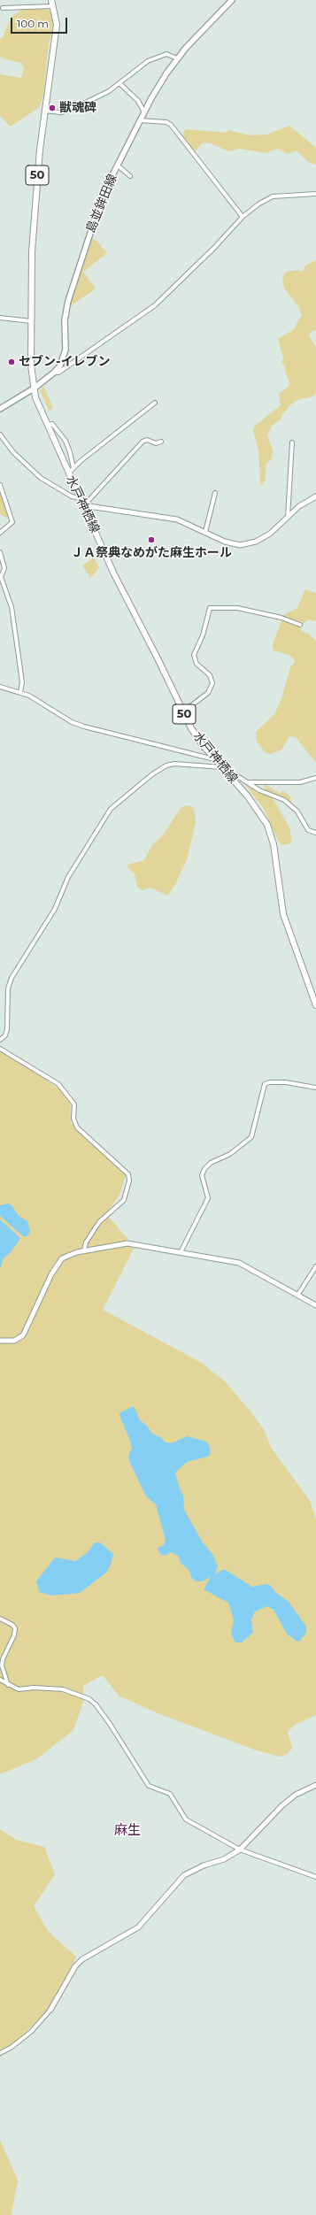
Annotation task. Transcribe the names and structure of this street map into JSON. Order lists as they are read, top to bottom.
{
  "streets": {
    "main road": ["50", "島並鉾田線", "水戸神栖線"]
  },
  "crossings": [
    ["島並鉾田線", "水戸神栖線"]
  ],
  "districts": ["麻生"],
  "places": ["獣魂碑", "セブン-イレブン", "ＪＡ祭典なめがた麻生ホール"],
  "scale_bar": "100 m"
}
